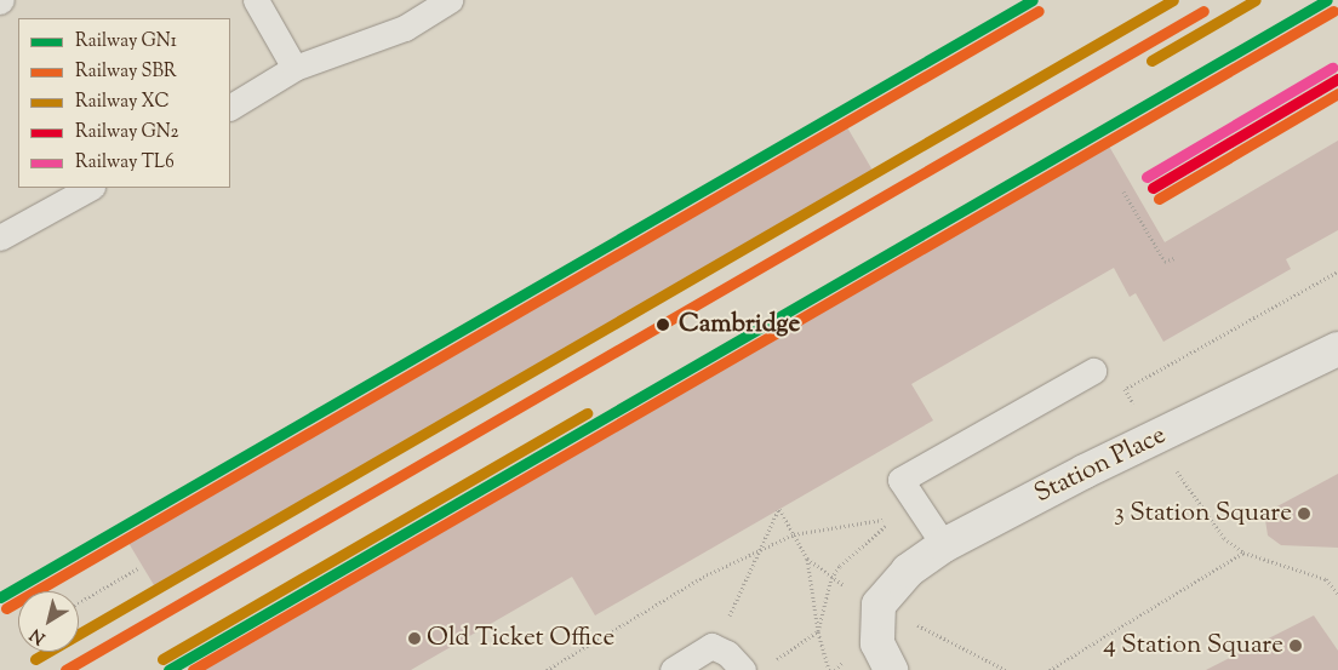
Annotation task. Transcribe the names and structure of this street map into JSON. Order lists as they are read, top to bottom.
{
  "streets": {
    "street": ["Station Place"]
  },
  "places": [
    "Cambridge",
    "3 Station Square",
    "Old Ticket Office",
    "4 Station Square"
  ],
  "lines": [
    "rail line GN1",
    "rail line XC",
    "rail line SBR",
    "rail line TL6",
    "rail line GN2"
  ],
  "legend": [
    "Railway GN1",
    "Railway SBR",
    "Railway XC",
    "Railway GN2",
    "Railway TL6"
  ],
  "north": "bottom left"
}
